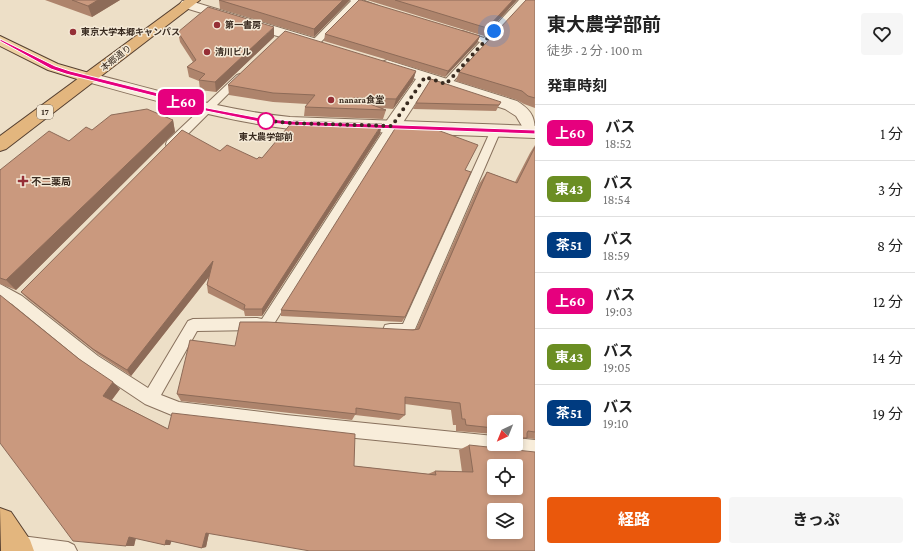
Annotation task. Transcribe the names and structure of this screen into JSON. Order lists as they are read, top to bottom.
{
  "streets": {
    "highway": ["本郷通り", "17"]
  },
  "places": {
    "other": [
      "第一書房",
      "東京大学本郷キャンパス",
      "清川ビル",
      "nanara食堂",
      "東大農学部前"
    ],
    "health": ["不二薬局"]
  },
  "lines": ["bus line 上60"],
  "north": "bottom left",
  "page": {
    "on_map": "上60",
    "heading": [
      ["東大農学部前", "徒歩 · 2 分 · 100 m"],
      "発車時刻"
    ],
    "list": [
      {
        "mark": "上60",
        "name": "バス",
        "note": "18:52",
        "value": "1 分"
      },
      {
        "mark": "東43",
        "name": "バス",
        "note": "18:54",
        "value": "3 分"
      },
      {
        "mark": "茶51",
        "name": "バス",
        "note": "18:59",
        "value": "8 分"
      },
      {
        "mark": "上60",
        "name": "バス",
        "note": "19:03",
        "value": "12 分"
      },
      {
        "mark": "東43",
        "name": "バス",
        "note": "19:05",
        "value": "14 分"
      },
      {
        "mark": "茶51",
        "name": "バス",
        "note": "19:10",
        "value": "19 分"
      }
    ],
    "buttons": ["経路", "きっぷ"]
  }
}
